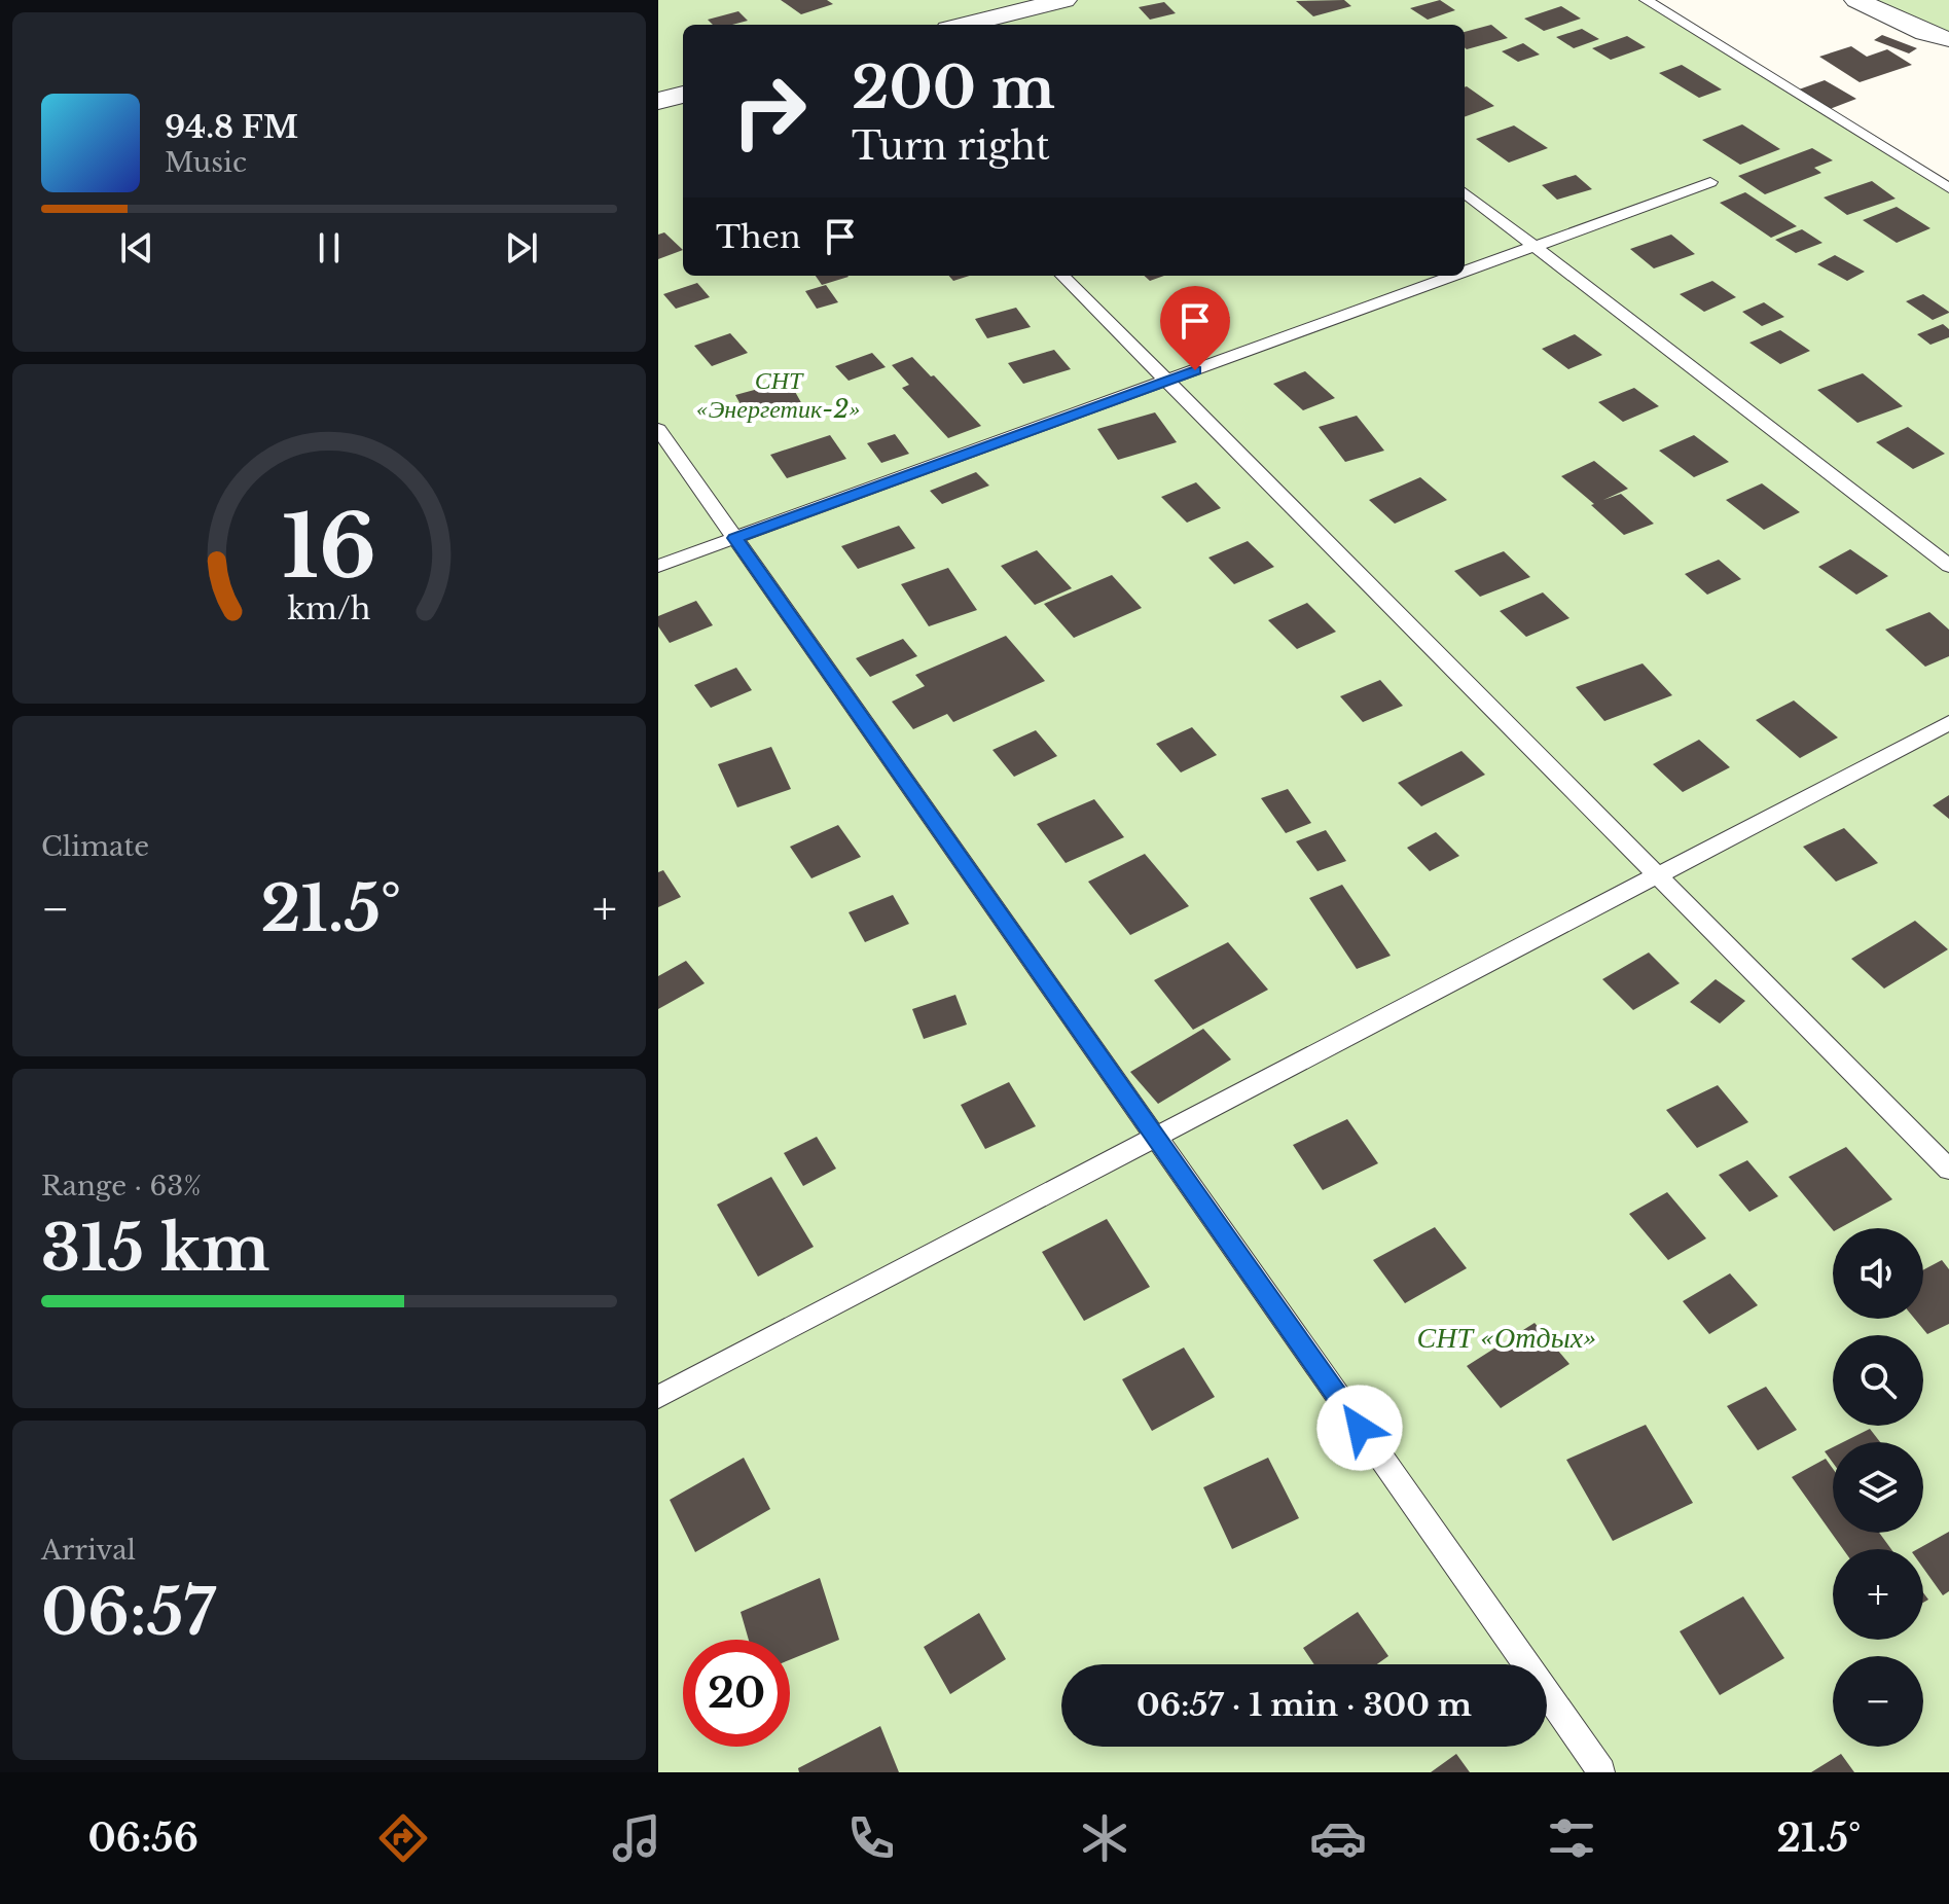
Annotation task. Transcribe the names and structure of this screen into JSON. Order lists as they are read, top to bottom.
{
  "parks": ["СНТ «Энергетик-2»", "СНТ «Отдых»"],
  "page": {
    "turn": ["200 m", "Turn right"],
    "song": ["94.8 FM", "Music"],
    "then": "Then",
    "tile": [
      "Climate",
      ["Range · 63%", "315 km"],
      ["Arrival", "06:57"]
    ],
    "heat": ["−", "21.5°", "+"],
    "map_buttons": ["+", "−"],
    "limit": "20",
    "trip": "06:57 · 1 min · 300 m",
    "tabs": ["06:56", "21.5°"],
    "gauge": ["16", "km/h"]
  }
}
